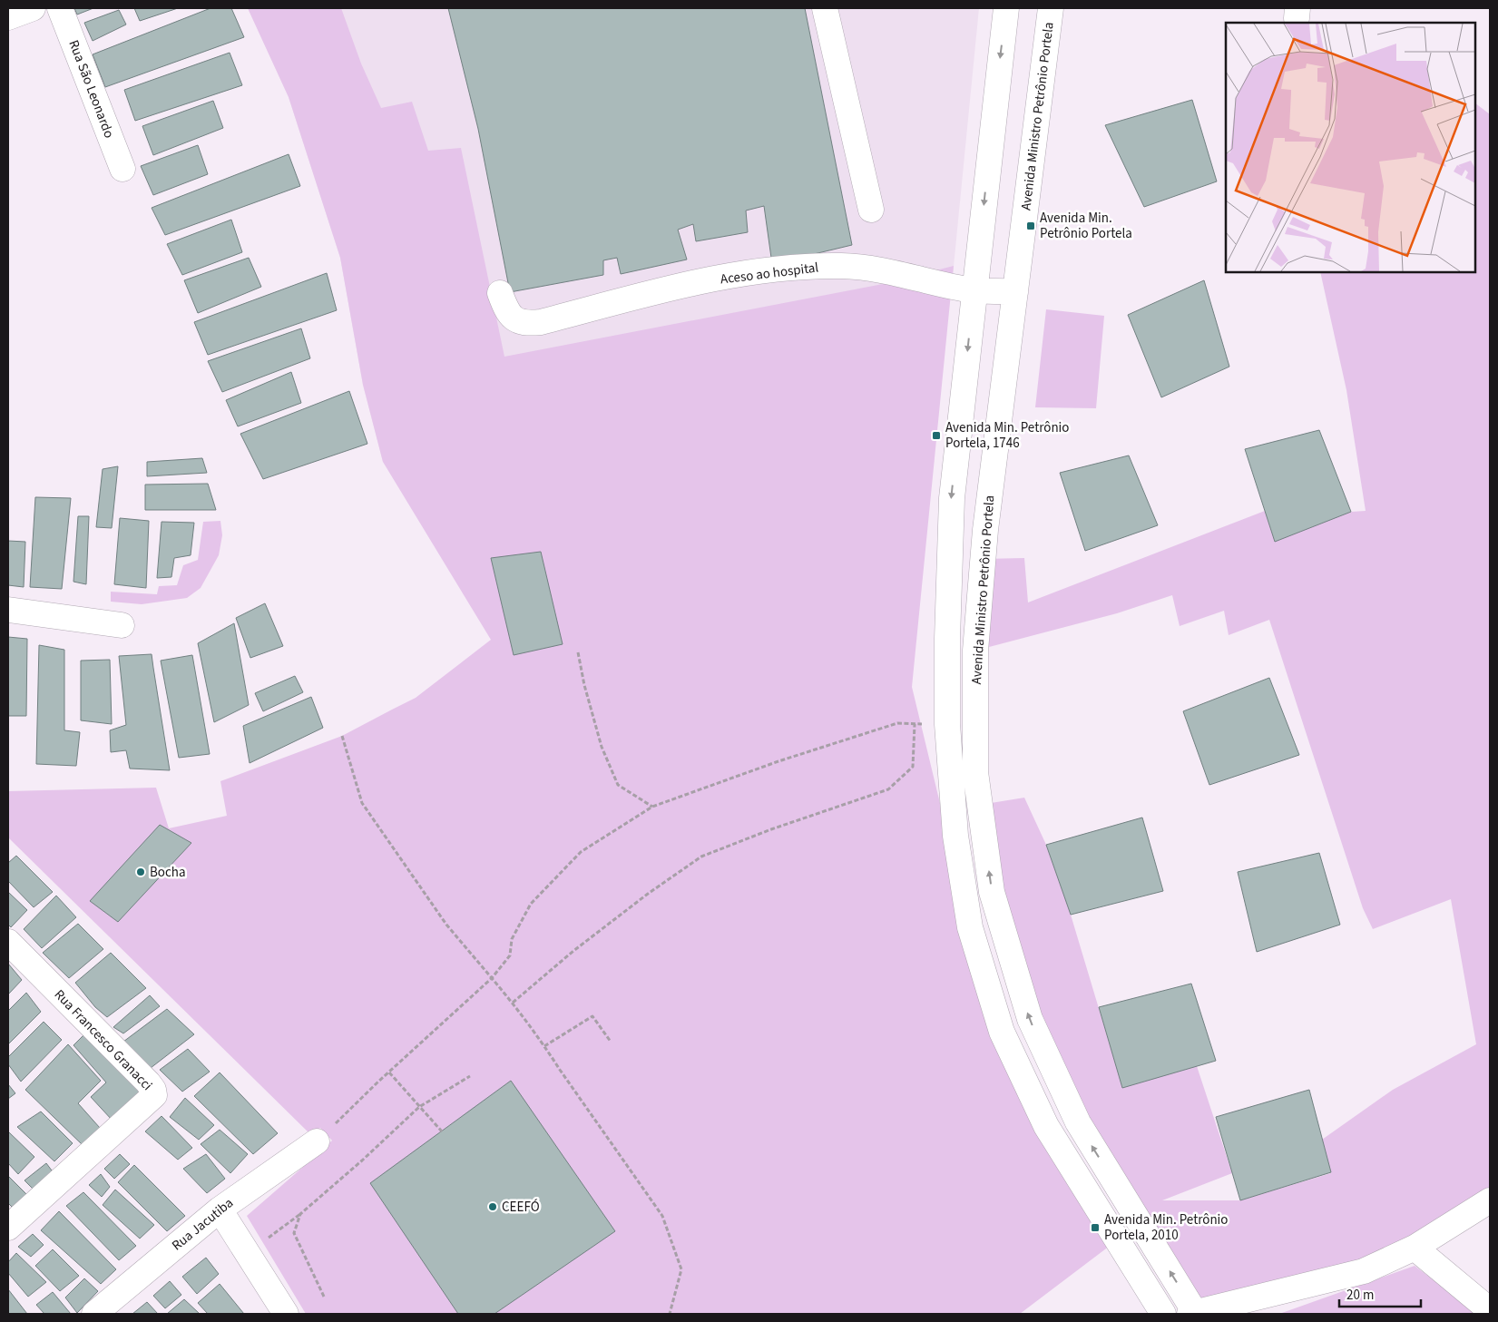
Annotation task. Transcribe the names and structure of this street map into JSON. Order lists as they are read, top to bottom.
{
  "streets": {
    "street": [
      "Rua São Leonardo",
      "Avenida Ministro Petrônio Portela",
      "Aceso ao hospital",
      "Rua Francesco Granacci",
      "Rua Jacutiba"
    ]
  },
  "crossings": [
    ["Avenida Ministro Petrônio Portela", "Aceso ao hospital"]
  ],
  "places": {
    "transit": ["Avenida Min. Petrônio Portela", "Avenida Min. Petrônio Portela, 1746", "Avenida Min. Petrônio Portela, 2010"],
    "other": ["Bocha", "CEEFÓ"]
  },
  "scale_bar": "20 m"
}
